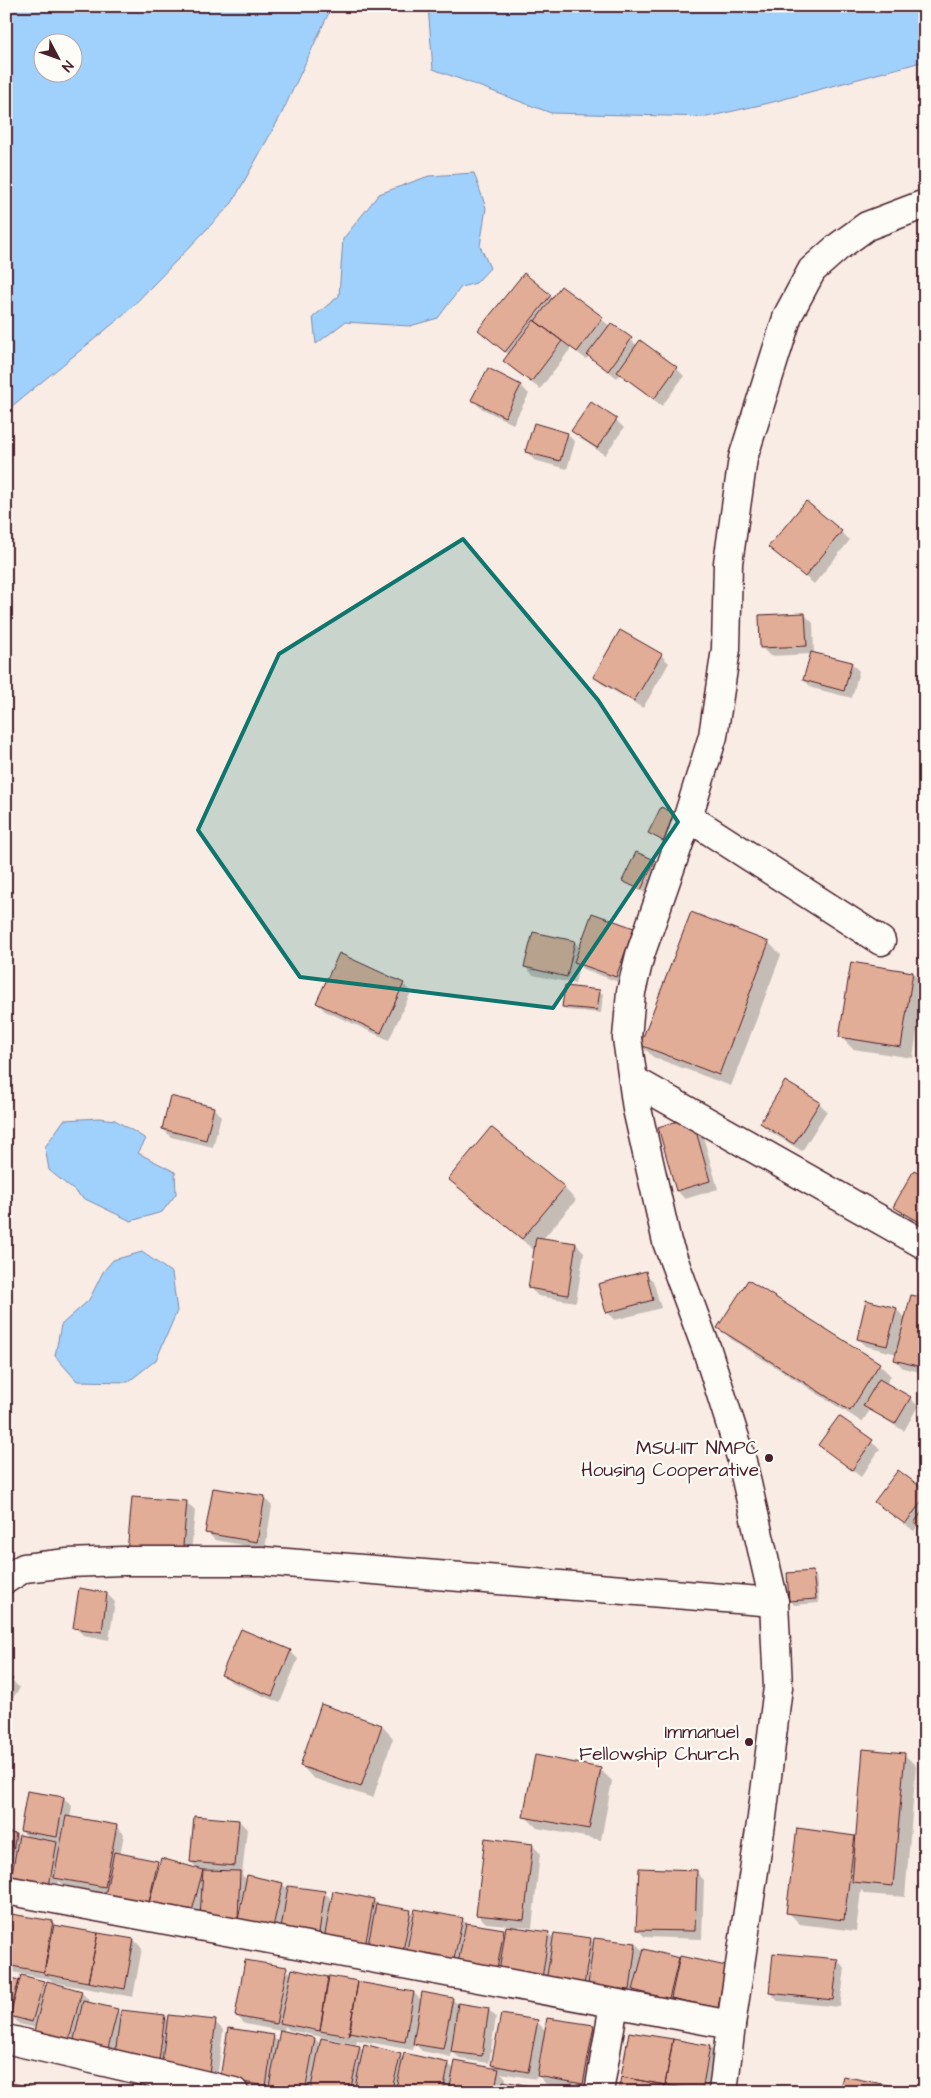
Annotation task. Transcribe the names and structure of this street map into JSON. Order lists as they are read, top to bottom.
{
  "places": ["MSU-IIT NMPC Housing Cooperative", "Immanuel Fellowship Church"],
  "north": "bottom right"
}
